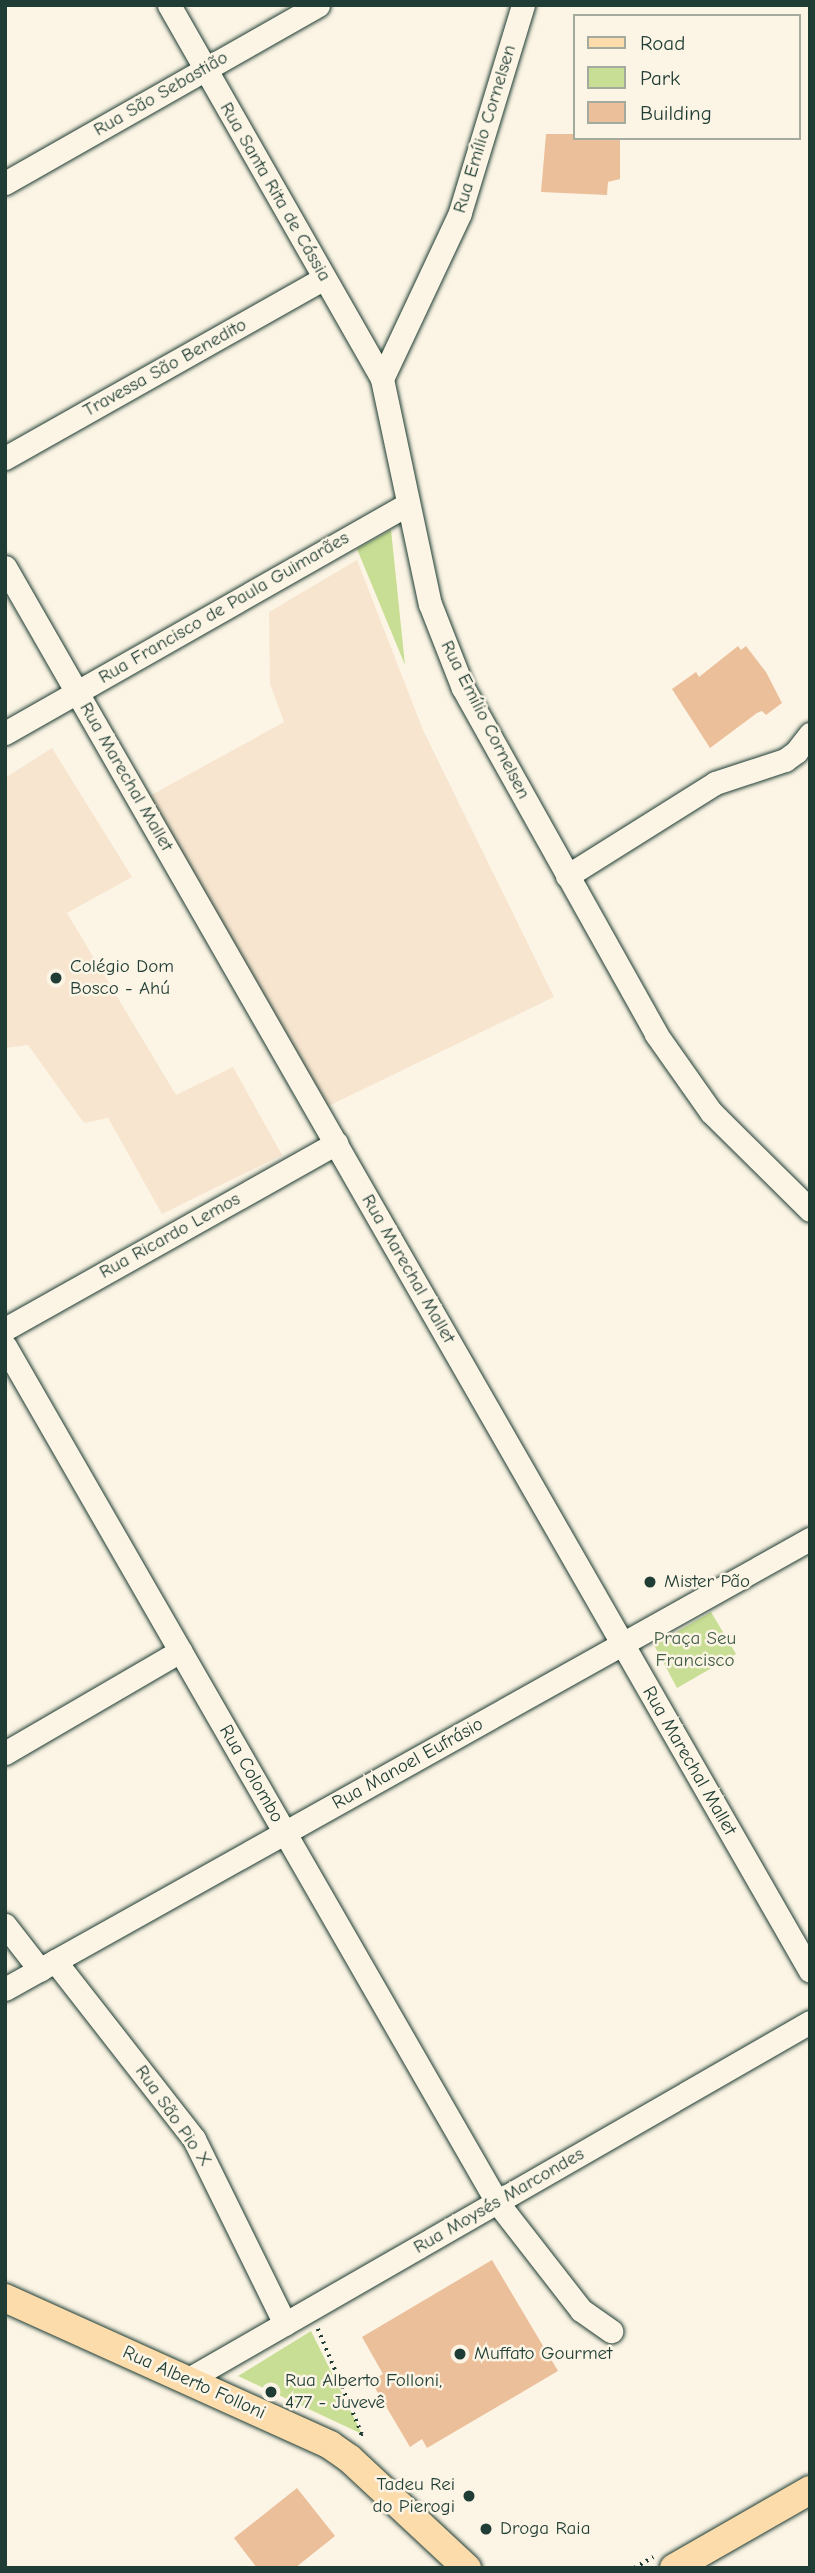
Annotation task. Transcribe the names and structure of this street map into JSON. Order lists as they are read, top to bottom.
{
  "streets": {
    "main road": ["Rua Alberto Folloni"],
    "street": [
      "Rua São Sebastião",
      "Rua Emílio Cornelsen",
      "Rua Santa Rita de Cássia",
      "Travessa São Benedito",
      "Rua Francisco de Paula Guimarães",
      "Rua Marechal Mallet",
      "Rua Ricardo Lemos",
      "Rua Manoel Eufrásio",
      "Rua Colombo",
      "Rua São Pio X",
      "Rua Moysés Marcondes"
    ]
  },
  "crossings": [
    ["Rua São Sebastião", "Rua Santa Rita de Cássia"],
    ["Rua Emílio Cornelsen", "Rua Santa Rita de Cássia"],
    ["Rua Emílio Cornelsen", "Rua Francisco de Paula Guimarães"],
    ["Rua Santa Rita de Cássia", "Travessa São Benedito"],
    ["Rua Francisco de Paula Guimarães", "Rua Marechal Mallet"],
    ["Rua Marechal Mallet", "Rua Ricardo Lemos"],
    ["Rua Marechal Mallet", "Rua Manoel Eufrásio"],
    ["Rua Manoel Eufrásio", "Rua Colombo"],
    ["Rua Manoel Eufrásio", "Rua São Pio X"],
    ["Rua Colombo", "Rua Moysés Marcondes"],
    ["Rua São Pio X", "Rua Moysés Marcondes"],
    ["Rua Moysés Marcondes", "Rua Alberto Folloni"]
  ],
  "parks": ["Praça Seu Francisco"],
  "places": [
    "Colégio Dom Bosco - Ahú",
    "Mister Pão",
    "Muffato Gourmet",
    "Rua Alberto Folloni, 477 - Juvevê",
    "Tadeu Rei do Pierogi",
    "Droga Raia"
  ],
  "legend": ["Road", "Park", "Building"]
}
